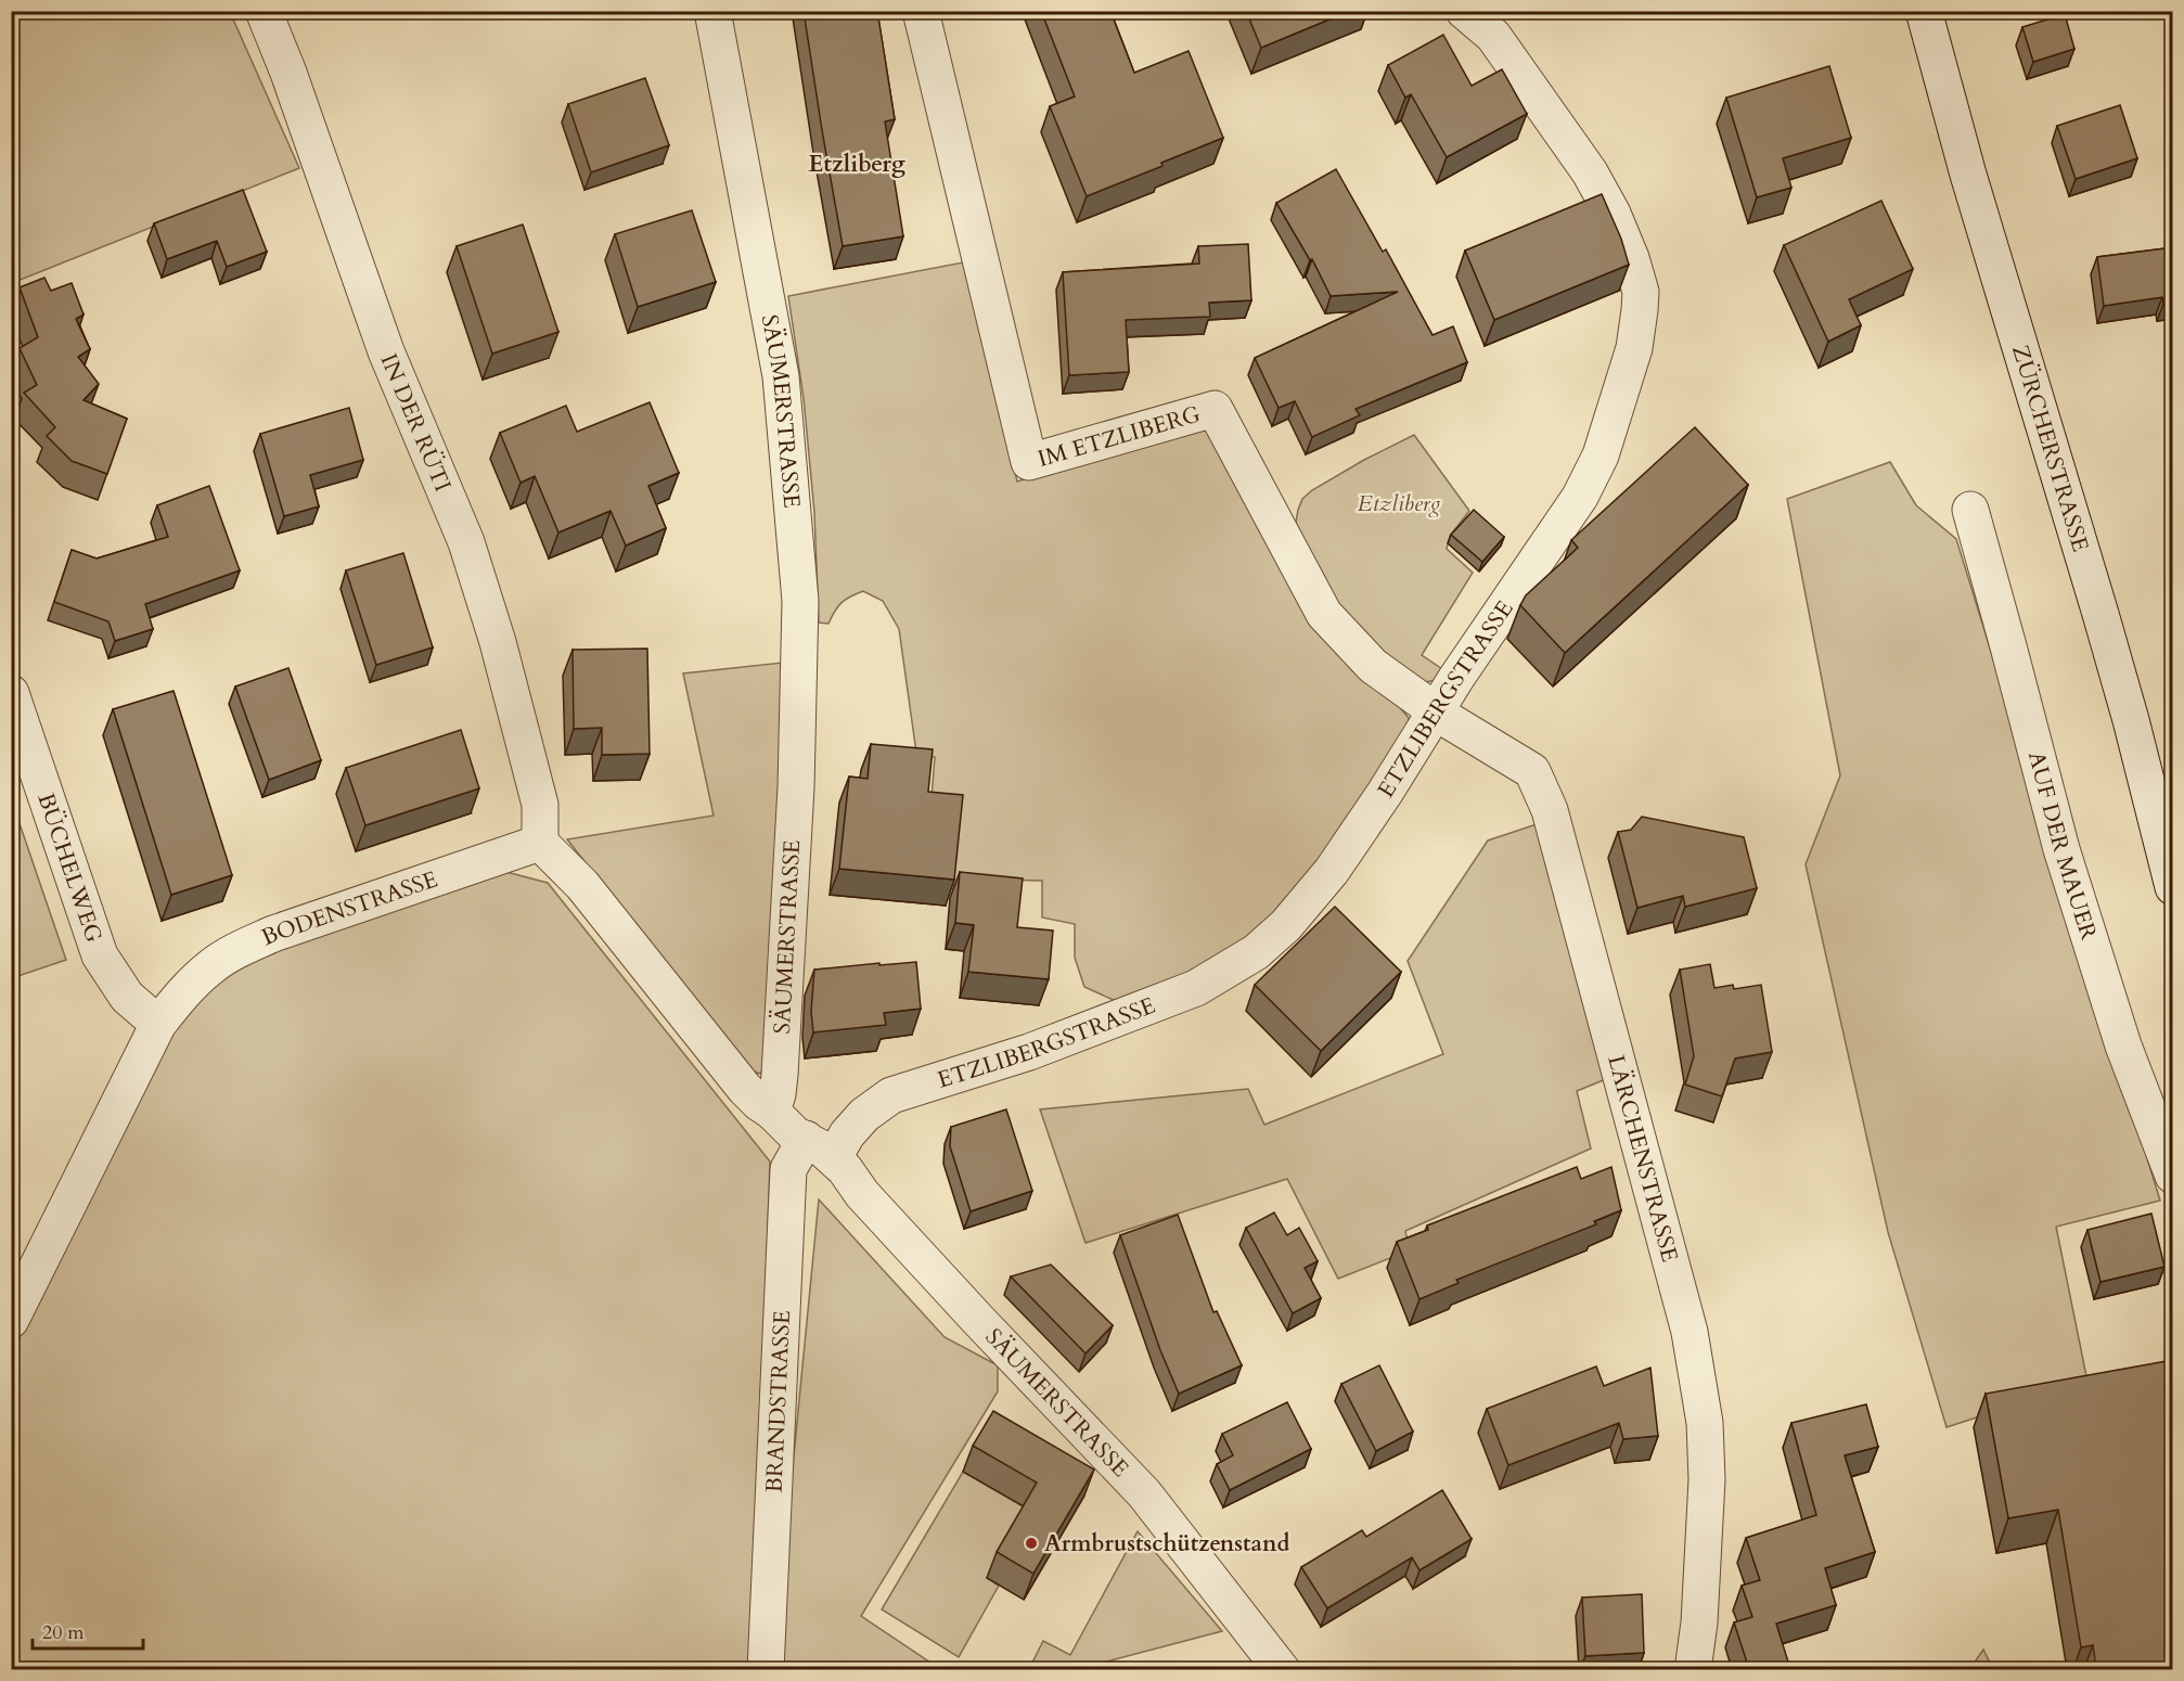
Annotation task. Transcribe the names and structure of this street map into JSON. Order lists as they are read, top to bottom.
{
  "streets": {
    "street": [
      "SÄUMERSTRASSE",
      "IN DER RÜTI",
      "IM ETZLIBERG",
      "ZÜRCHERSTRASSE",
      "ETZLIBERGSTRASSE",
      "AUF DER MAUER",
      "BÜCHELWEG",
      "BODENSTRASSE",
      "LÄRCHENSTRASSE",
      "BRANDSTRASSE"
    ]
  },
  "crossings": [
    ["SÄUMERSTRASSE", "ETZLIBERGSTRASSE"],
    ["SÄUMERSTRASSE", "BRANDSTRASSE"],
    ["IN DER RÜTI", "BODENSTRASSE"],
    ["IM ETZLIBERG", "ETZLIBERGSTRASSE"],
    ["IM ETZLIBERG", "LÄRCHENSTRASSE"],
    ["ETZLIBERGSTRASSE", "LÄRCHENSTRASSE"],
    ["ETZLIBERGSTRASSE", "BRANDSTRASSE"],
    ["BÜCHELWEG", "BODENSTRASSE"]
  ],
  "districts": ["Etzliberg"],
  "parks": ["Etzliberg"],
  "places": ["Armbrustschützenstand"],
  "scale_bar": "20 m"
}
